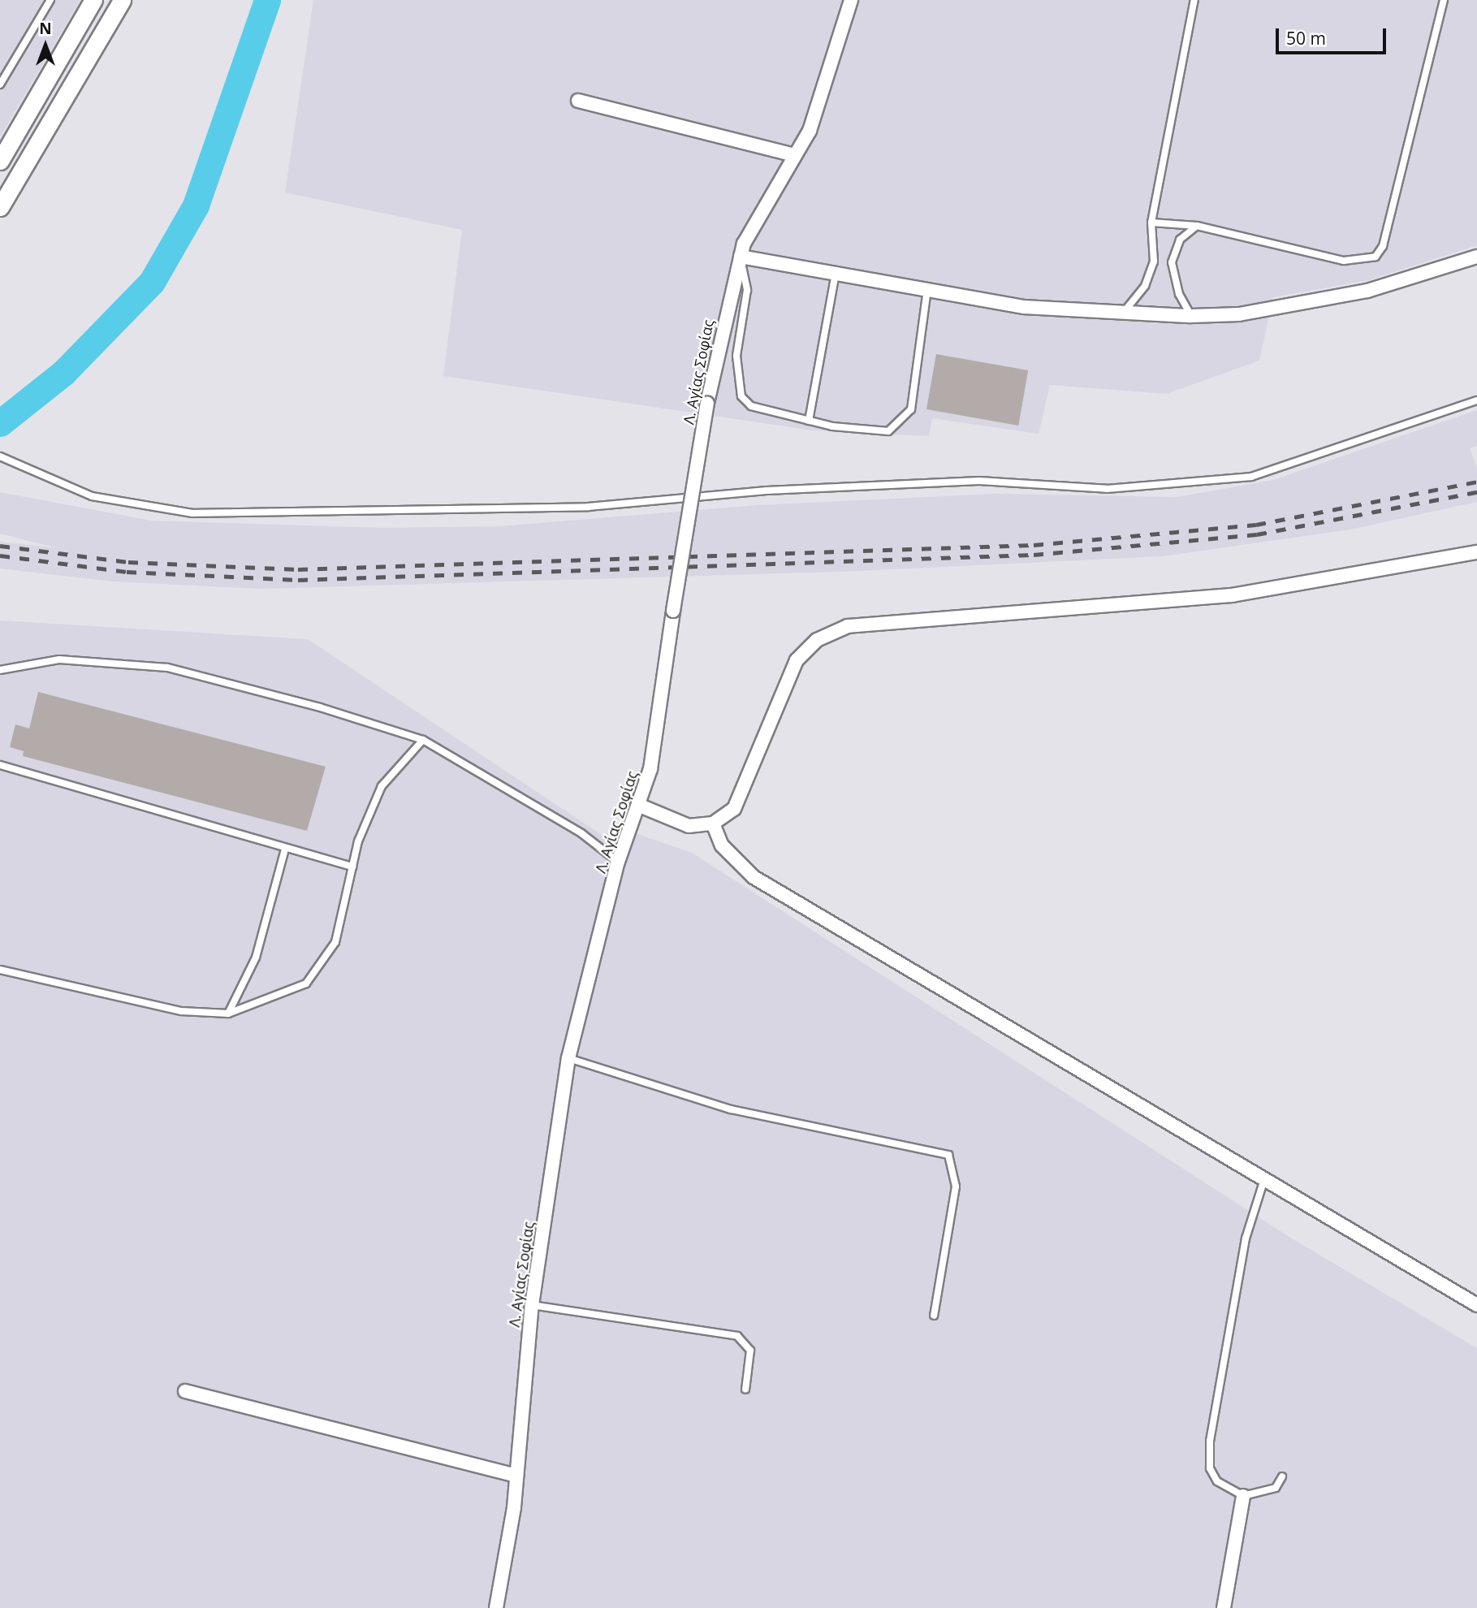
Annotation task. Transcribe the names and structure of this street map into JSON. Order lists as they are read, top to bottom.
{
  "streets": {
    "street": ["Λ. Αγίας Σοφίας"]
  },
  "scale_bar": "50 m",
  "north": "top"
}
